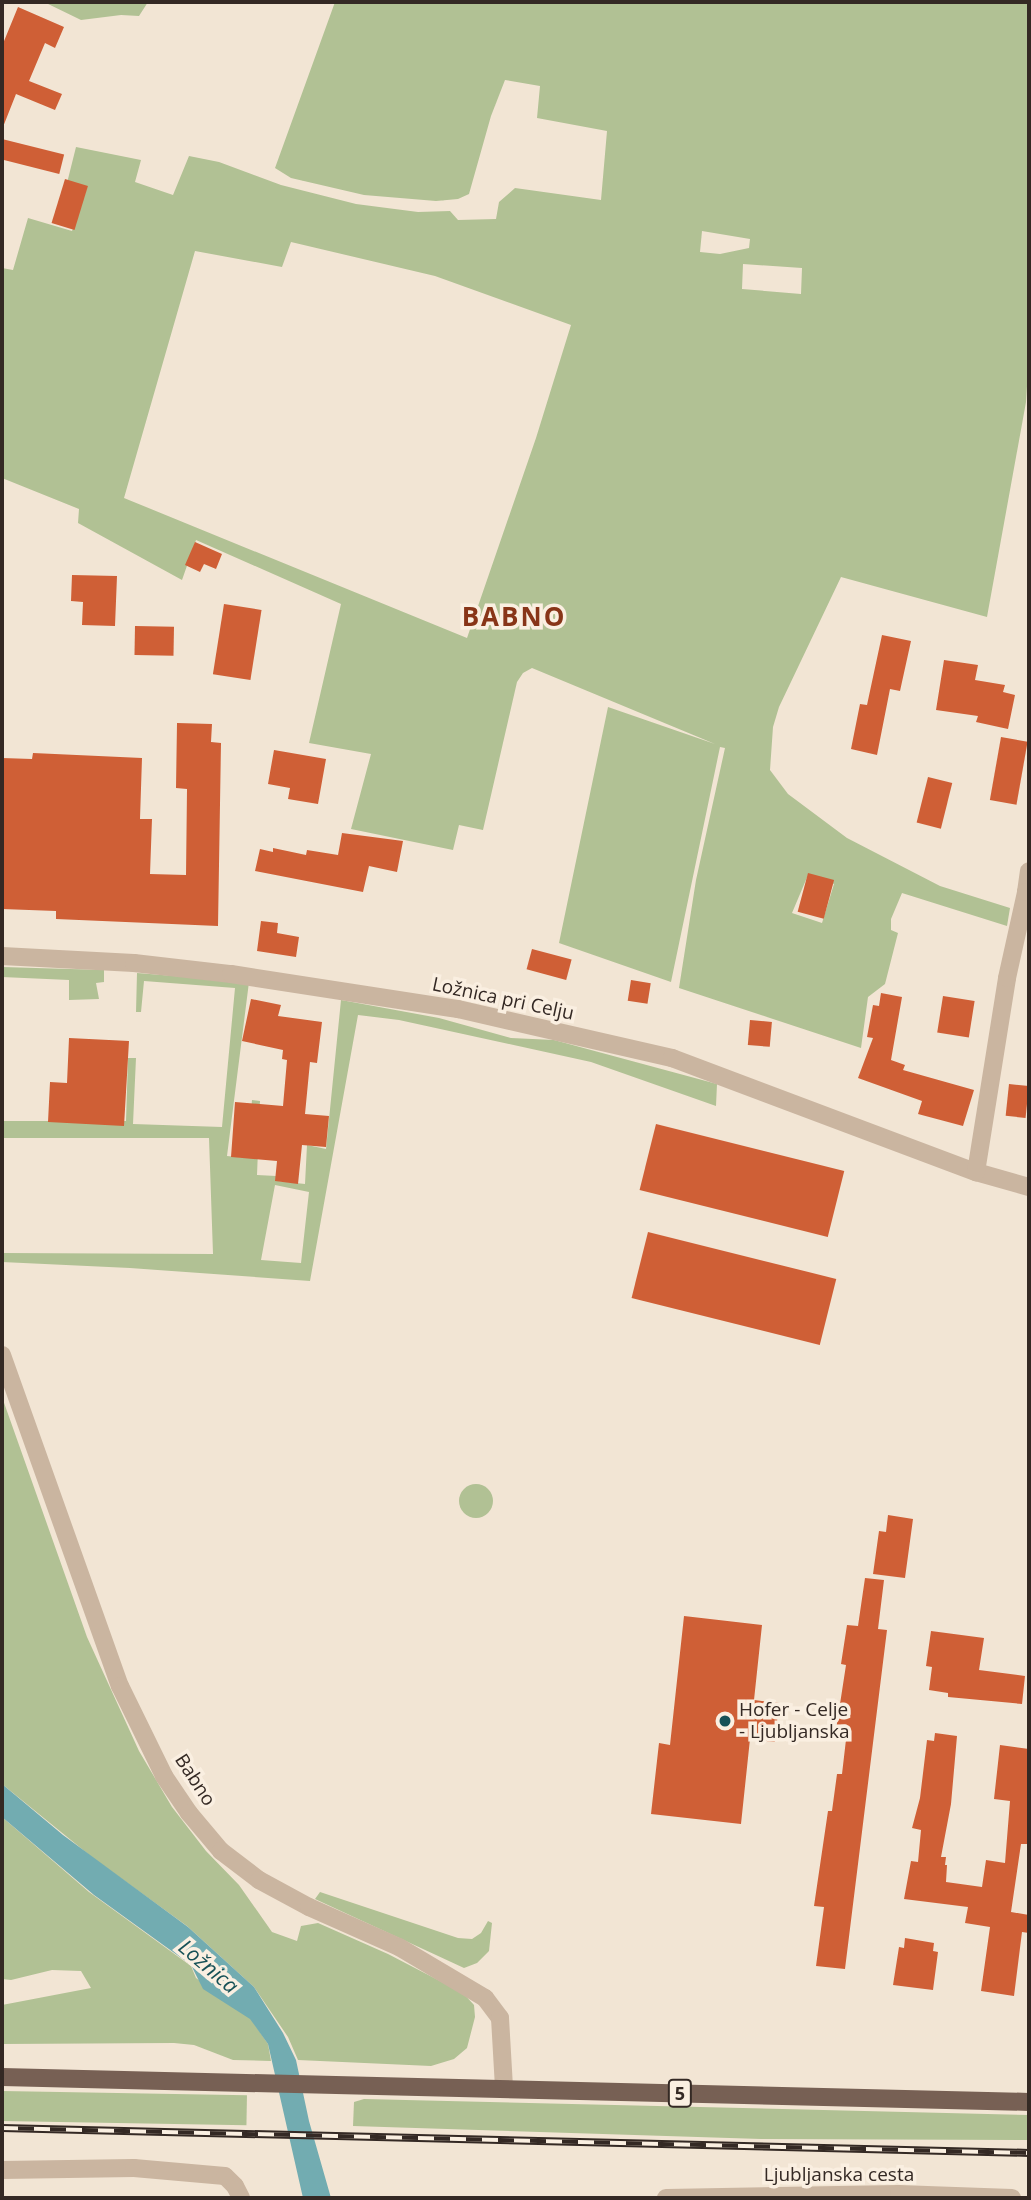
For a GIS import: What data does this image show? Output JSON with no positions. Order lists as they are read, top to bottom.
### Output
{
  "streets": {
    "main road": ["5"],
    "street": ["Ložnica pri Celju", "Babno", "Ljubljanska cesta"]
  },
  "crossings": [
    ["Babno", "5"]
  ],
  "districts": ["BABNO"],
  "water": ["Ložnica"],
  "places": ["Hofer - Celje - Ljubljanska"]
}
